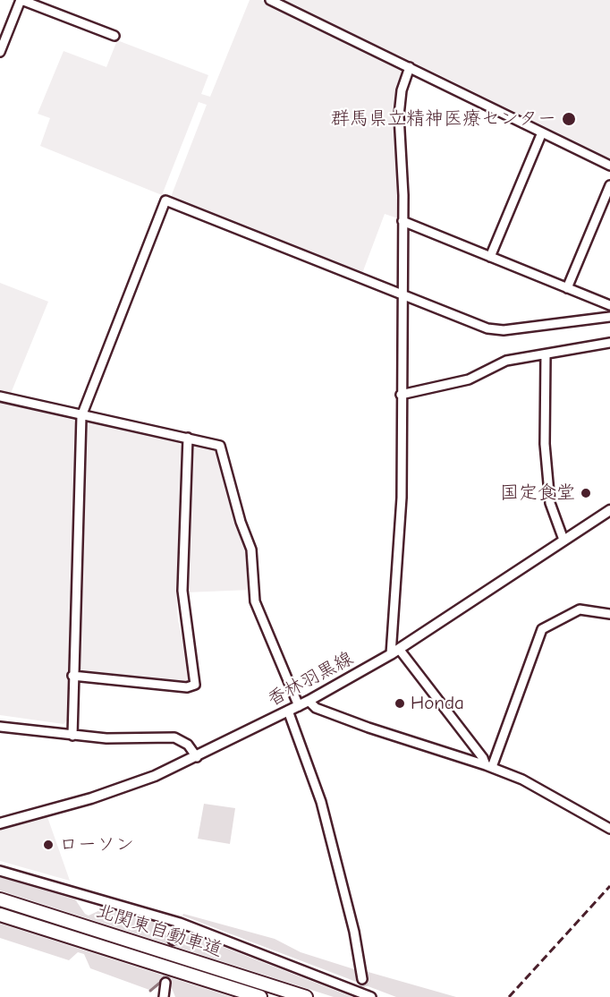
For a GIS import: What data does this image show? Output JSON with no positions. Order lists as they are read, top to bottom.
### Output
{
  "streets": {
    "highway": ["北関東自動車道"],
    "main road": ["香林羽黒線"]
  },
  "places": [
    "群馬県立精神医療センター",
    "国定食堂",
    "Honda",
    "ローソン"
  ]
}
